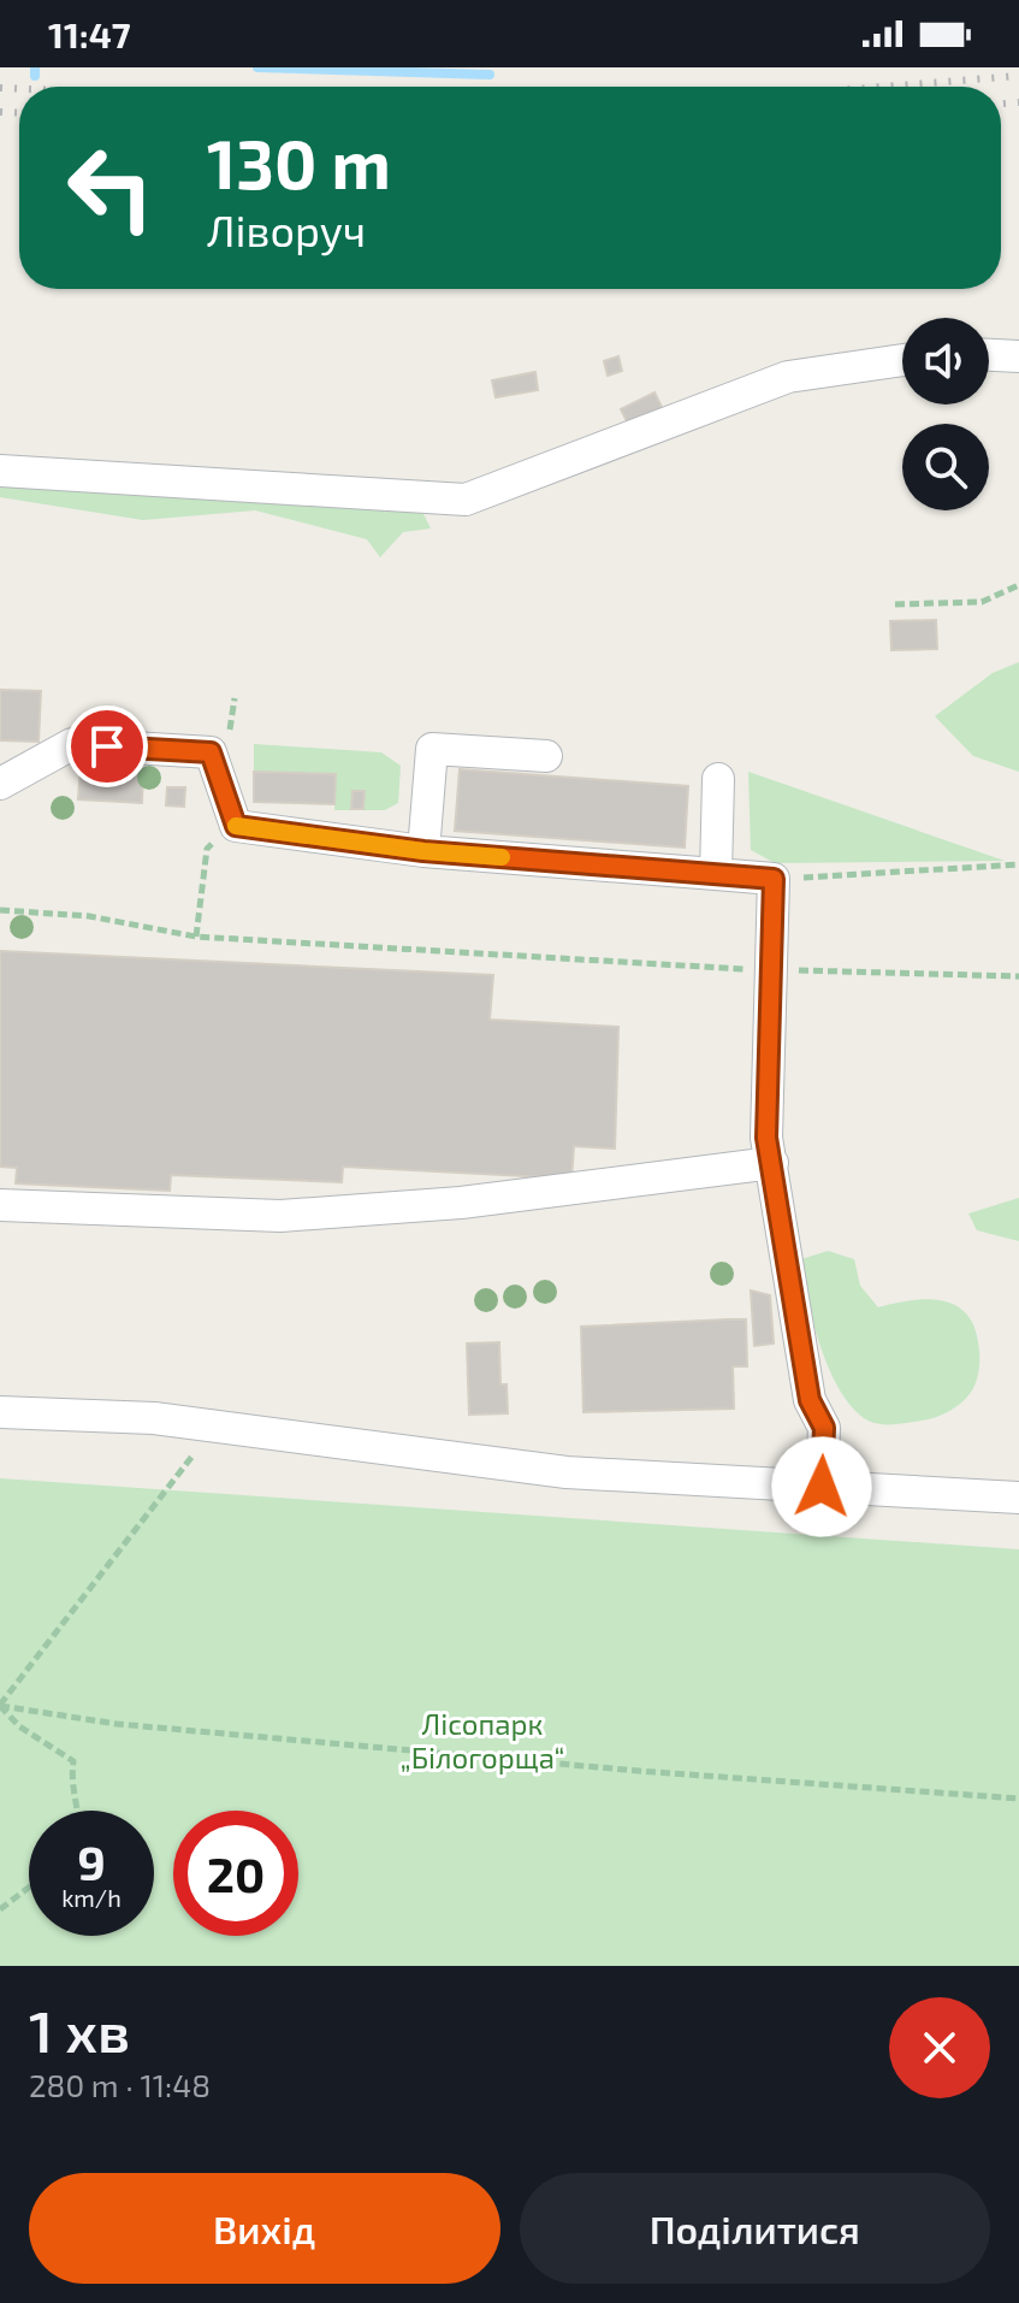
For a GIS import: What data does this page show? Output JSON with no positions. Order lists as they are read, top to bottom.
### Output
{
  "parks": ["Лісопарк „Білогорща“"],
  "page": {
    "status": "11:47",
    "turn": ["130 m", "Ліворуч"],
    "speed": "9 km/h",
    "limit": "20",
    "heading": ["1 хв", "280 m · 11:48"],
    "buttons": ["Вихід", "Поділитися"]
  }
}
